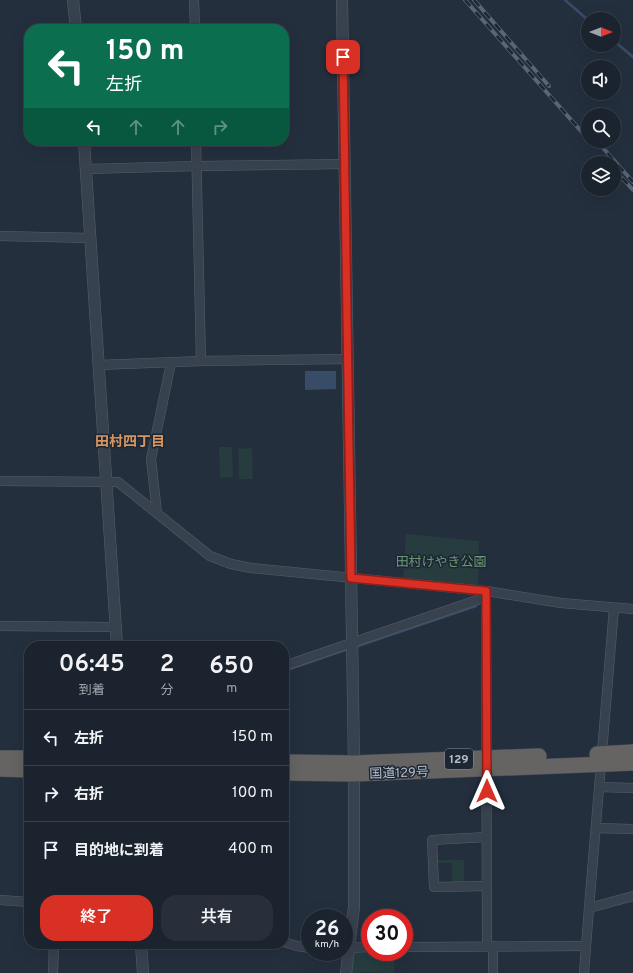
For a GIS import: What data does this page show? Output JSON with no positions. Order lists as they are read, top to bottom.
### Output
{
  "streets": {
    "highway": ["129", "国道129号"]
  },
  "districts": ["田村四丁目"],
  "parks": ["田村けやき公園"],
  "north": "right",
  "page": {
    "turn": ["150 m", "左折"],
    "eta": [
      "06:45",
      "到着",
      "2",
      "分",
      "650",
      "m"
    ],
    "list": [
      {
        "name": "左折",
        "value": "150 m"
      },
      {
        "name": "右折",
        "value": "100 m"
      },
      {
        "name": "目的地に到着",
        "value": "400 m"
      }
    ],
    "buttons": ["終了", "共有"],
    "speed": "26 km/h",
    "limit": "30"
  }
}
